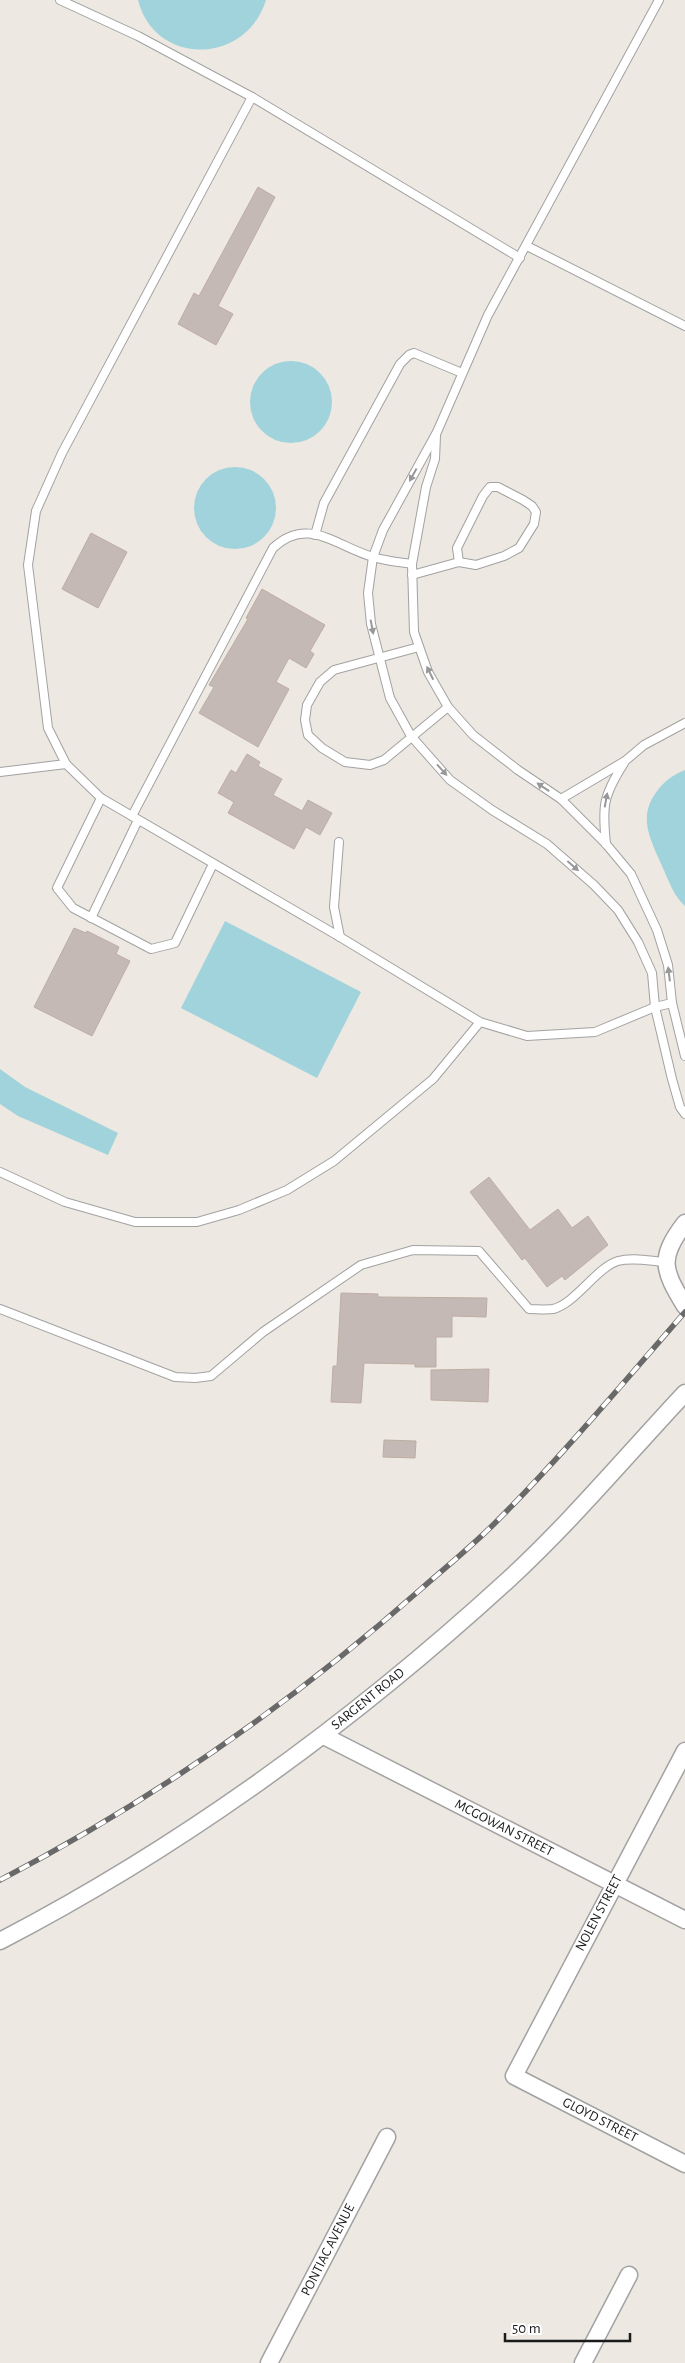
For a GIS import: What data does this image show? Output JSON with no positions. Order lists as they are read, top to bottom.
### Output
{
  "streets": {
    "street": [
      "SARGENT ROAD",
      "MCGOWAN STREET",
      "NOLEN STREET",
      "GLOYD STREET",
      "PONTIAC AVENUE"
    ]
  },
  "crossings": [
    ["SARGENT ROAD", "MCGOWAN STREET"],
    ["MCGOWAN STREET", "NOLEN STREET"],
    ["NOLEN STREET", "GLOYD STREET"]
  ],
  "scale_bar": "50 m"
}
